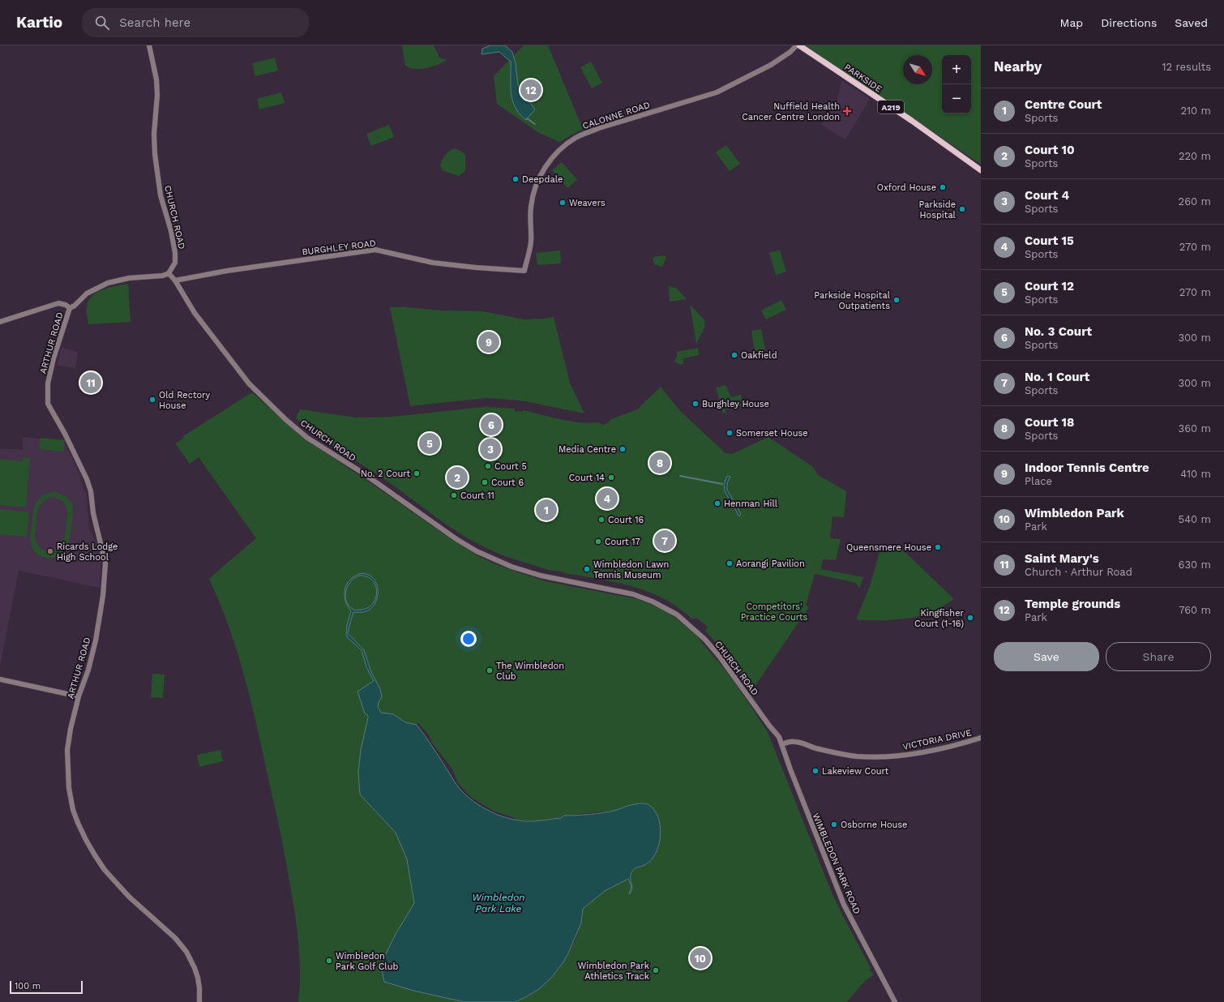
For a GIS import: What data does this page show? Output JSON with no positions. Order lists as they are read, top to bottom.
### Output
{
  "streets": {
    "main road": ["PARKSIDE", "A219"],
    "street": [
      "CALONNE ROAD",
      "CHURCH ROAD",
      "BURGHLEY ROAD",
      "ARTHUR ROAD",
      "VICTORIA DRIVE",
      "WIMBLEDON PARK ROAD"
    ]
  },
  "crossings": [
    ["PARKSIDE", "CALONNE ROAD"],
    ["CALONNE ROAD", "BURGHLEY ROAD"],
    ["CHURCH ROAD", "BURGHLEY ROAD"],
    ["CHURCH ROAD", "VICTORIA DRIVE"],
    ["CHURCH ROAD", "WIMBLEDON PARK ROAD"],
    ["VICTORIA DRIVE", "WIMBLEDON PARK ROAD"]
  ],
  "water": ["Wimbledon Park Lake"],
  "parks": ["Competitors' Practice Courts"],
  "places": {
    "health": ["Nuffield Health Cancer Centre London"],
    "other": [
      "Deepdale",
      "Oxford House",
      "Weavers",
      "Parkside Hospital",
      "Parkside Hospital Outpatients",
      "Oakfield",
      "Old Rectory House",
      "Burghley House",
      "Somerset House",
      "Media Centre",
      "Court 5",
      "No. 2 Court",
      "Court 14",
      "Court 6",
      "Court 11",
      "Henman Hill",
      "Court 16",
      "Court 17",
      "Queensmere House",
      "Ricards Lodge High School",
      "Aorangi Pavilion",
      "Wimbledon Lawn Tennis Museum",
      "Kingfisher Court (1-16)",
      "The Wimbledon Club",
      "Lakeview Court",
      "Osborne House",
      "Wimbledon Park Golf Club",
      "Wimbledon Park Athletics Track"
    ]
  },
  "scale_bar": "100 m",
  "north": "bottom right",
  "page": {
    "header": "Kartio",
    "search": "Search here",
    "nav": ["Map", "Directions", "Saved"],
    "heading": ["Nearby", "12 results"],
    "map_buttons": ["+", "−"],
    "pins": [
      "12",
      "9",
      "11",
      "6",
      "5",
      "3",
      "8",
      "2",
      "4",
      "1",
      "7",
      "10"
    ],
    "list": [
      {
        "mark": "1",
        "name": "Centre Court",
        "note": "Sports",
        "value": "210 m"
      },
      {
        "mark": "2",
        "name": "Court 10",
        "note": "Sports",
        "value": "220 m"
      },
      {
        "mark": "3",
        "name": "Court 4",
        "note": "Sports",
        "value": "260 m"
      },
      {
        "mark": "4",
        "name": "Court 15",
        "note": "Sports",
        "value": "270 m"
      },
      {
        "mark": "5",
        "name": "Court 12",
        "note": "Sports",
        "value": "270 m"
      },
      {
        "mark": "6",
        "name": "No. 3 Court",
        "note": "Sports",
        "value": "300 m"
      },
      {
        "mark": "7",
        "name": "No. 1 Court",
        "note": "Sports",
        "value": "300 m"
      },
      {
        "mark": "8",
        "name": "Court 18",
        "note": "Sports",
        "value": "360 m"
      },
      {
        "mark": "9",
        "name": "Indoor Tennis Centre",
        "note": "Place",
        "value": "410 m"
      },
      {
        "mark": "10",
        "name": "Wimbledon Park",
        "note": "Park",
        "value": "540 m"
      },
      {
        "mark": "11",
        "name": "Saint Mary's",
        "note": "Church · Arthur Road",
        "value": "630 m"
      },
      {
        "mark": "12",
        "name": "Temple grounds",
        "note": "Park",
        "value": "760 m"
      }
    ],
    "buttons": ["Save", "Share"],
    "scale": "100 m"
  }
}
